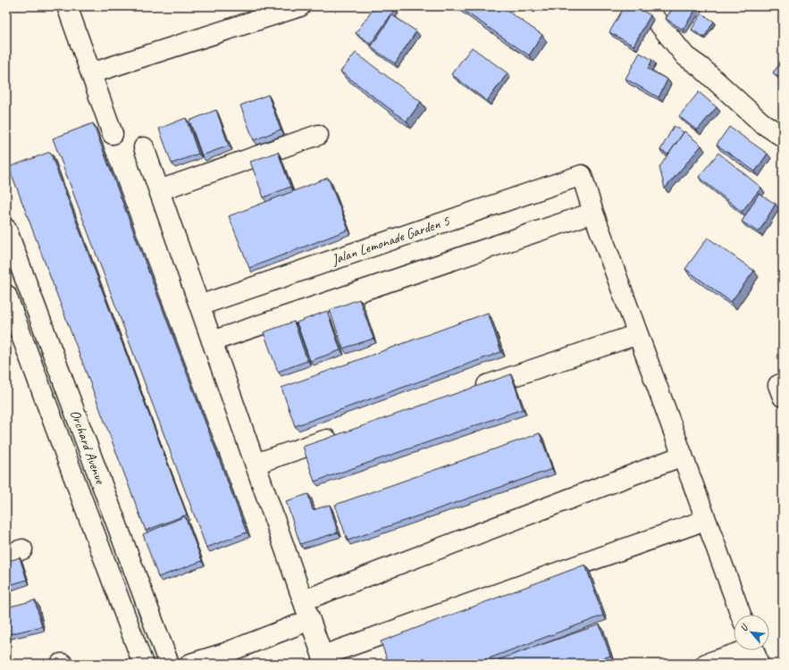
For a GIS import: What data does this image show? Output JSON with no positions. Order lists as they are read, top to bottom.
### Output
{
  "streets": {
    "street": ["Jalan Lemonade Garden 5", "Orchard Avenue"]
  },
  "north": "top left"
}
